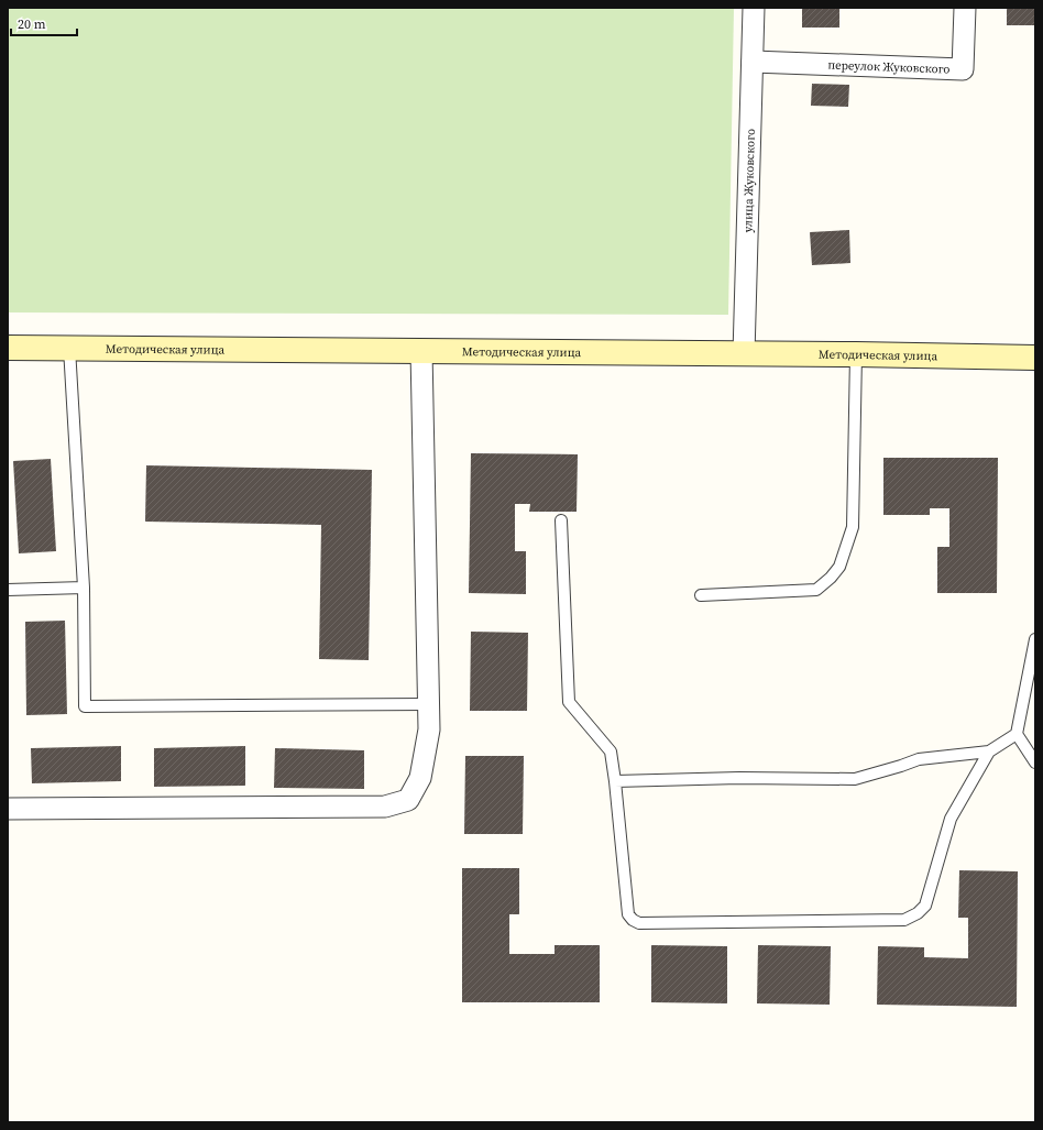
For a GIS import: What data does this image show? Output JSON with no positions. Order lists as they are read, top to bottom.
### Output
{
  "streets": {
    "main road": ["Методическая улица"],
    "street": ["переулок Жуковского", "улица Жуковского"]
  },
  "crossings": [
    ["переулок Жуковского", "улица Жуковского"],
    ["улица Жуковского", "Методическая улица"]
  ],
  "scale_bar": "20 m"
}
